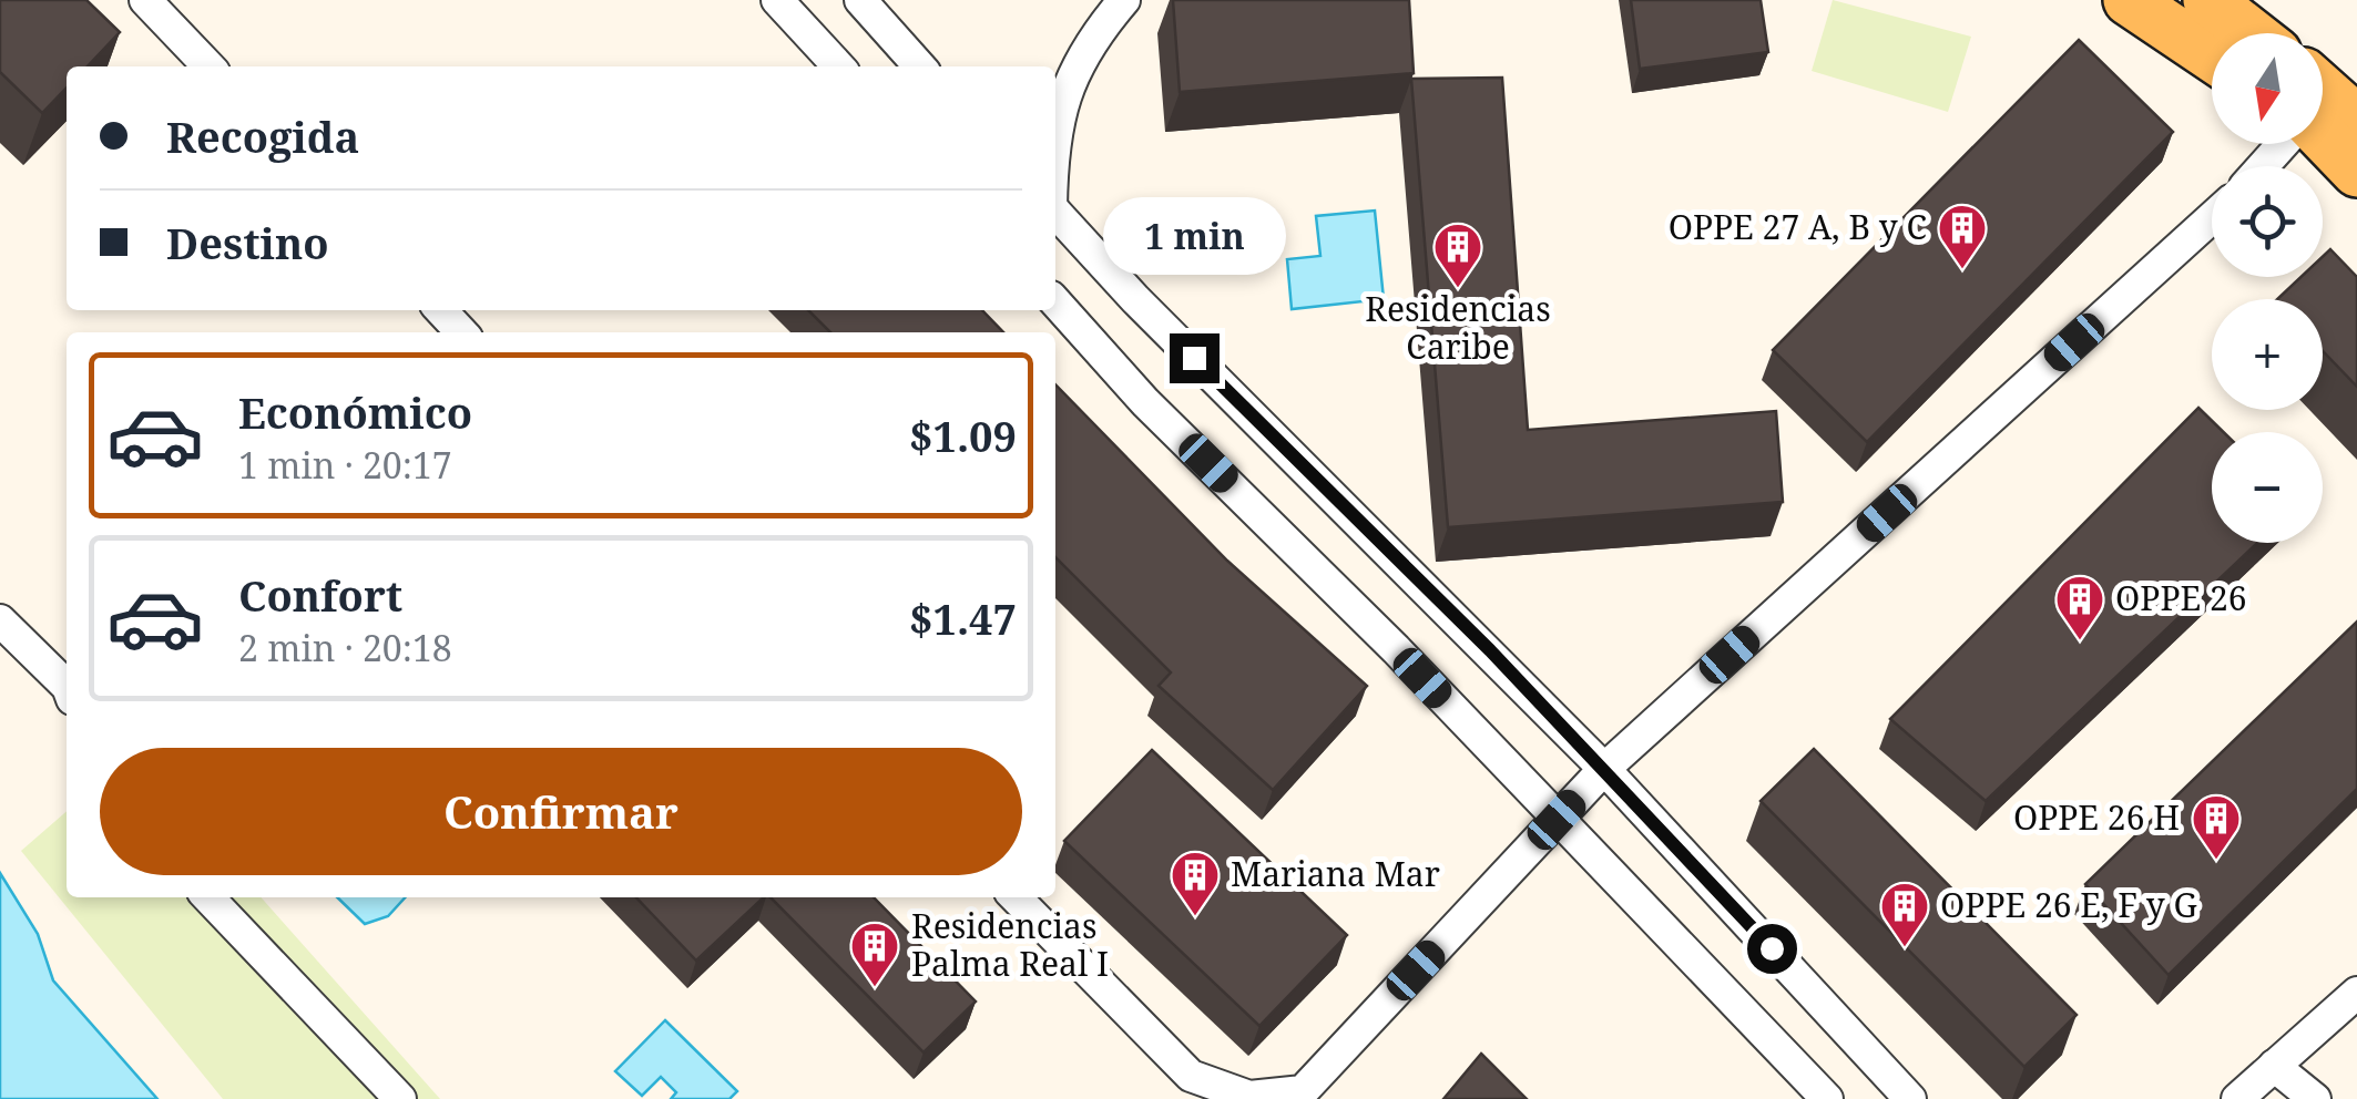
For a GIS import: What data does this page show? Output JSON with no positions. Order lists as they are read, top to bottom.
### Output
{
  "places": {
    "building": [
      "OPPE 27 A, B y C",
      "Residencias Caribe",
      "OPPE 26",
      "OPPE 26 H",
      "Mariana Mar",
      "OPPE 26 E, F y G",
      "Residencias Palma Real I"
    ]
  },
  "north": "bottom",
  "page": {
    "map_buttons": ["+", "−"],
    "banner": ["Recogida", "Destino"],
    "bubble": "1 min",
    "list": [
      {
        "name": "Económico",
        "note": "1 min · 20:17",
        "value": "$1.09"
      },
      {
        "name": "Confort",
        "note": "2 min · 20:18",
        "value": "$1.47"
      }
    ],
    "buttons": "Confirmar"
  }
}
